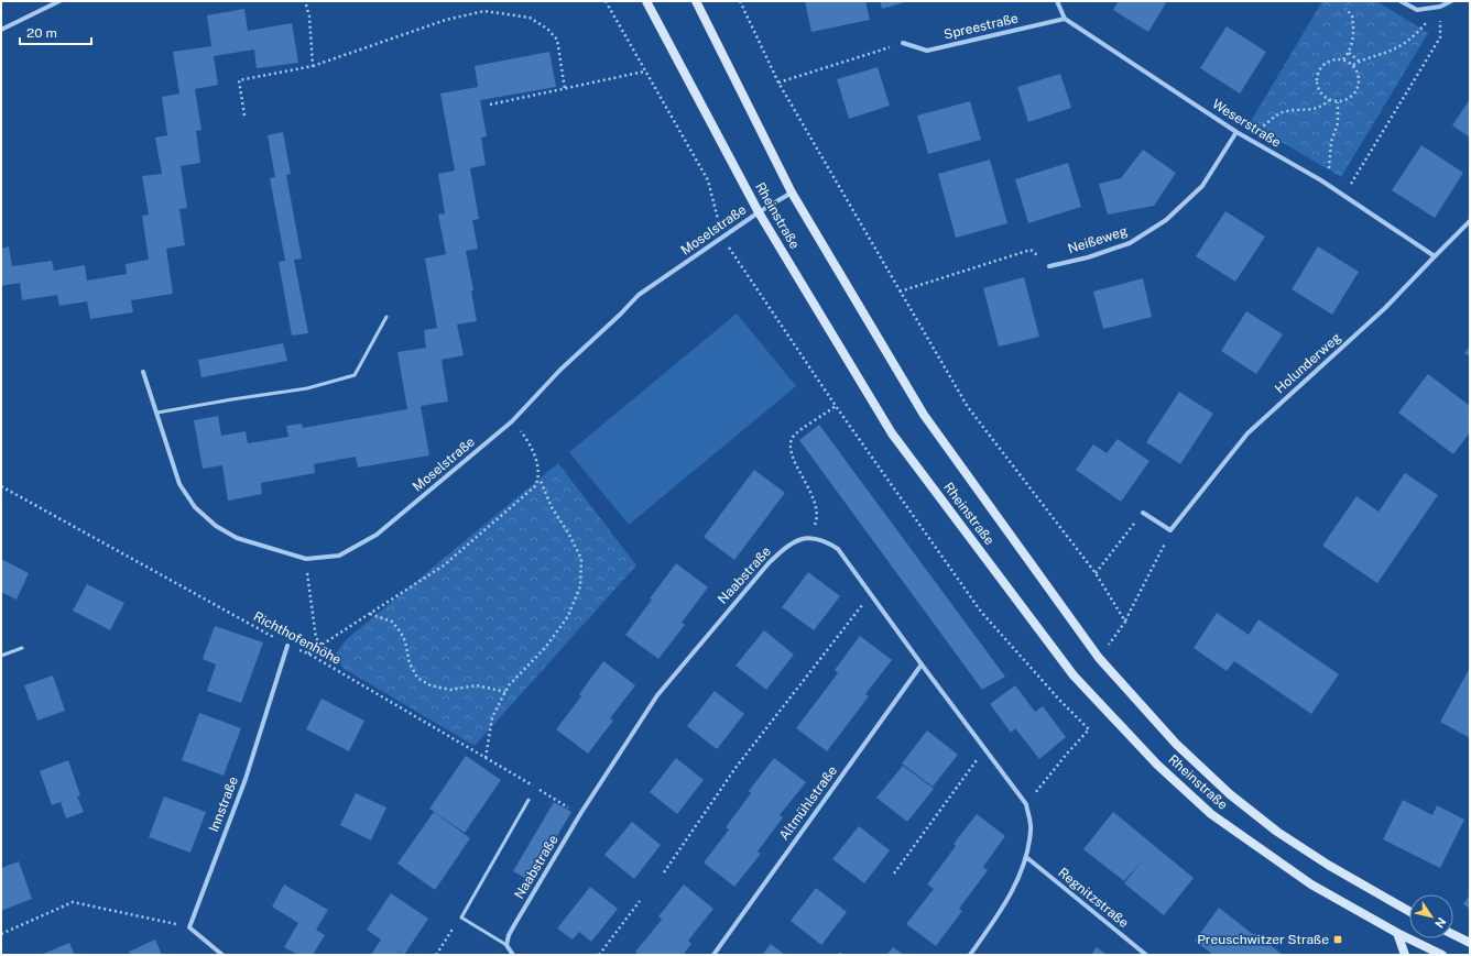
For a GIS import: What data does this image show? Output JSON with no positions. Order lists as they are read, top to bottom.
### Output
{
  "streets": {
    "street": [
      "Spreestraße",
      "Weserstraße",
      "Rheinstraße",
      "Moselstraße",
      "Neißeweg",
      "Holunderweg",
      "Naabstraße",
      "Altmühlstraße",
      "Innstraße",
      "Regnitzstraße"
    ],
    "path": ["Richthofenhöhe"]
  },
  "crossings": [
    ["Spreestraße", "Weserstraße"],
    ["Weserstraße", "Neißeweg"],
    ["Weserstraße", "Holunderweg"],
    ["Rheinstraße", "Moselstraße"],
    ["Naabstraße", "Richthofenhöhe"],
    ["Richthofenhöhe", "Innstraße"]
  ],
  "places": {
    "transit": ["Preuschwitzer Straße"]
  },
  "scale_bar": "20 m",
  "north": "bottom right"
}
